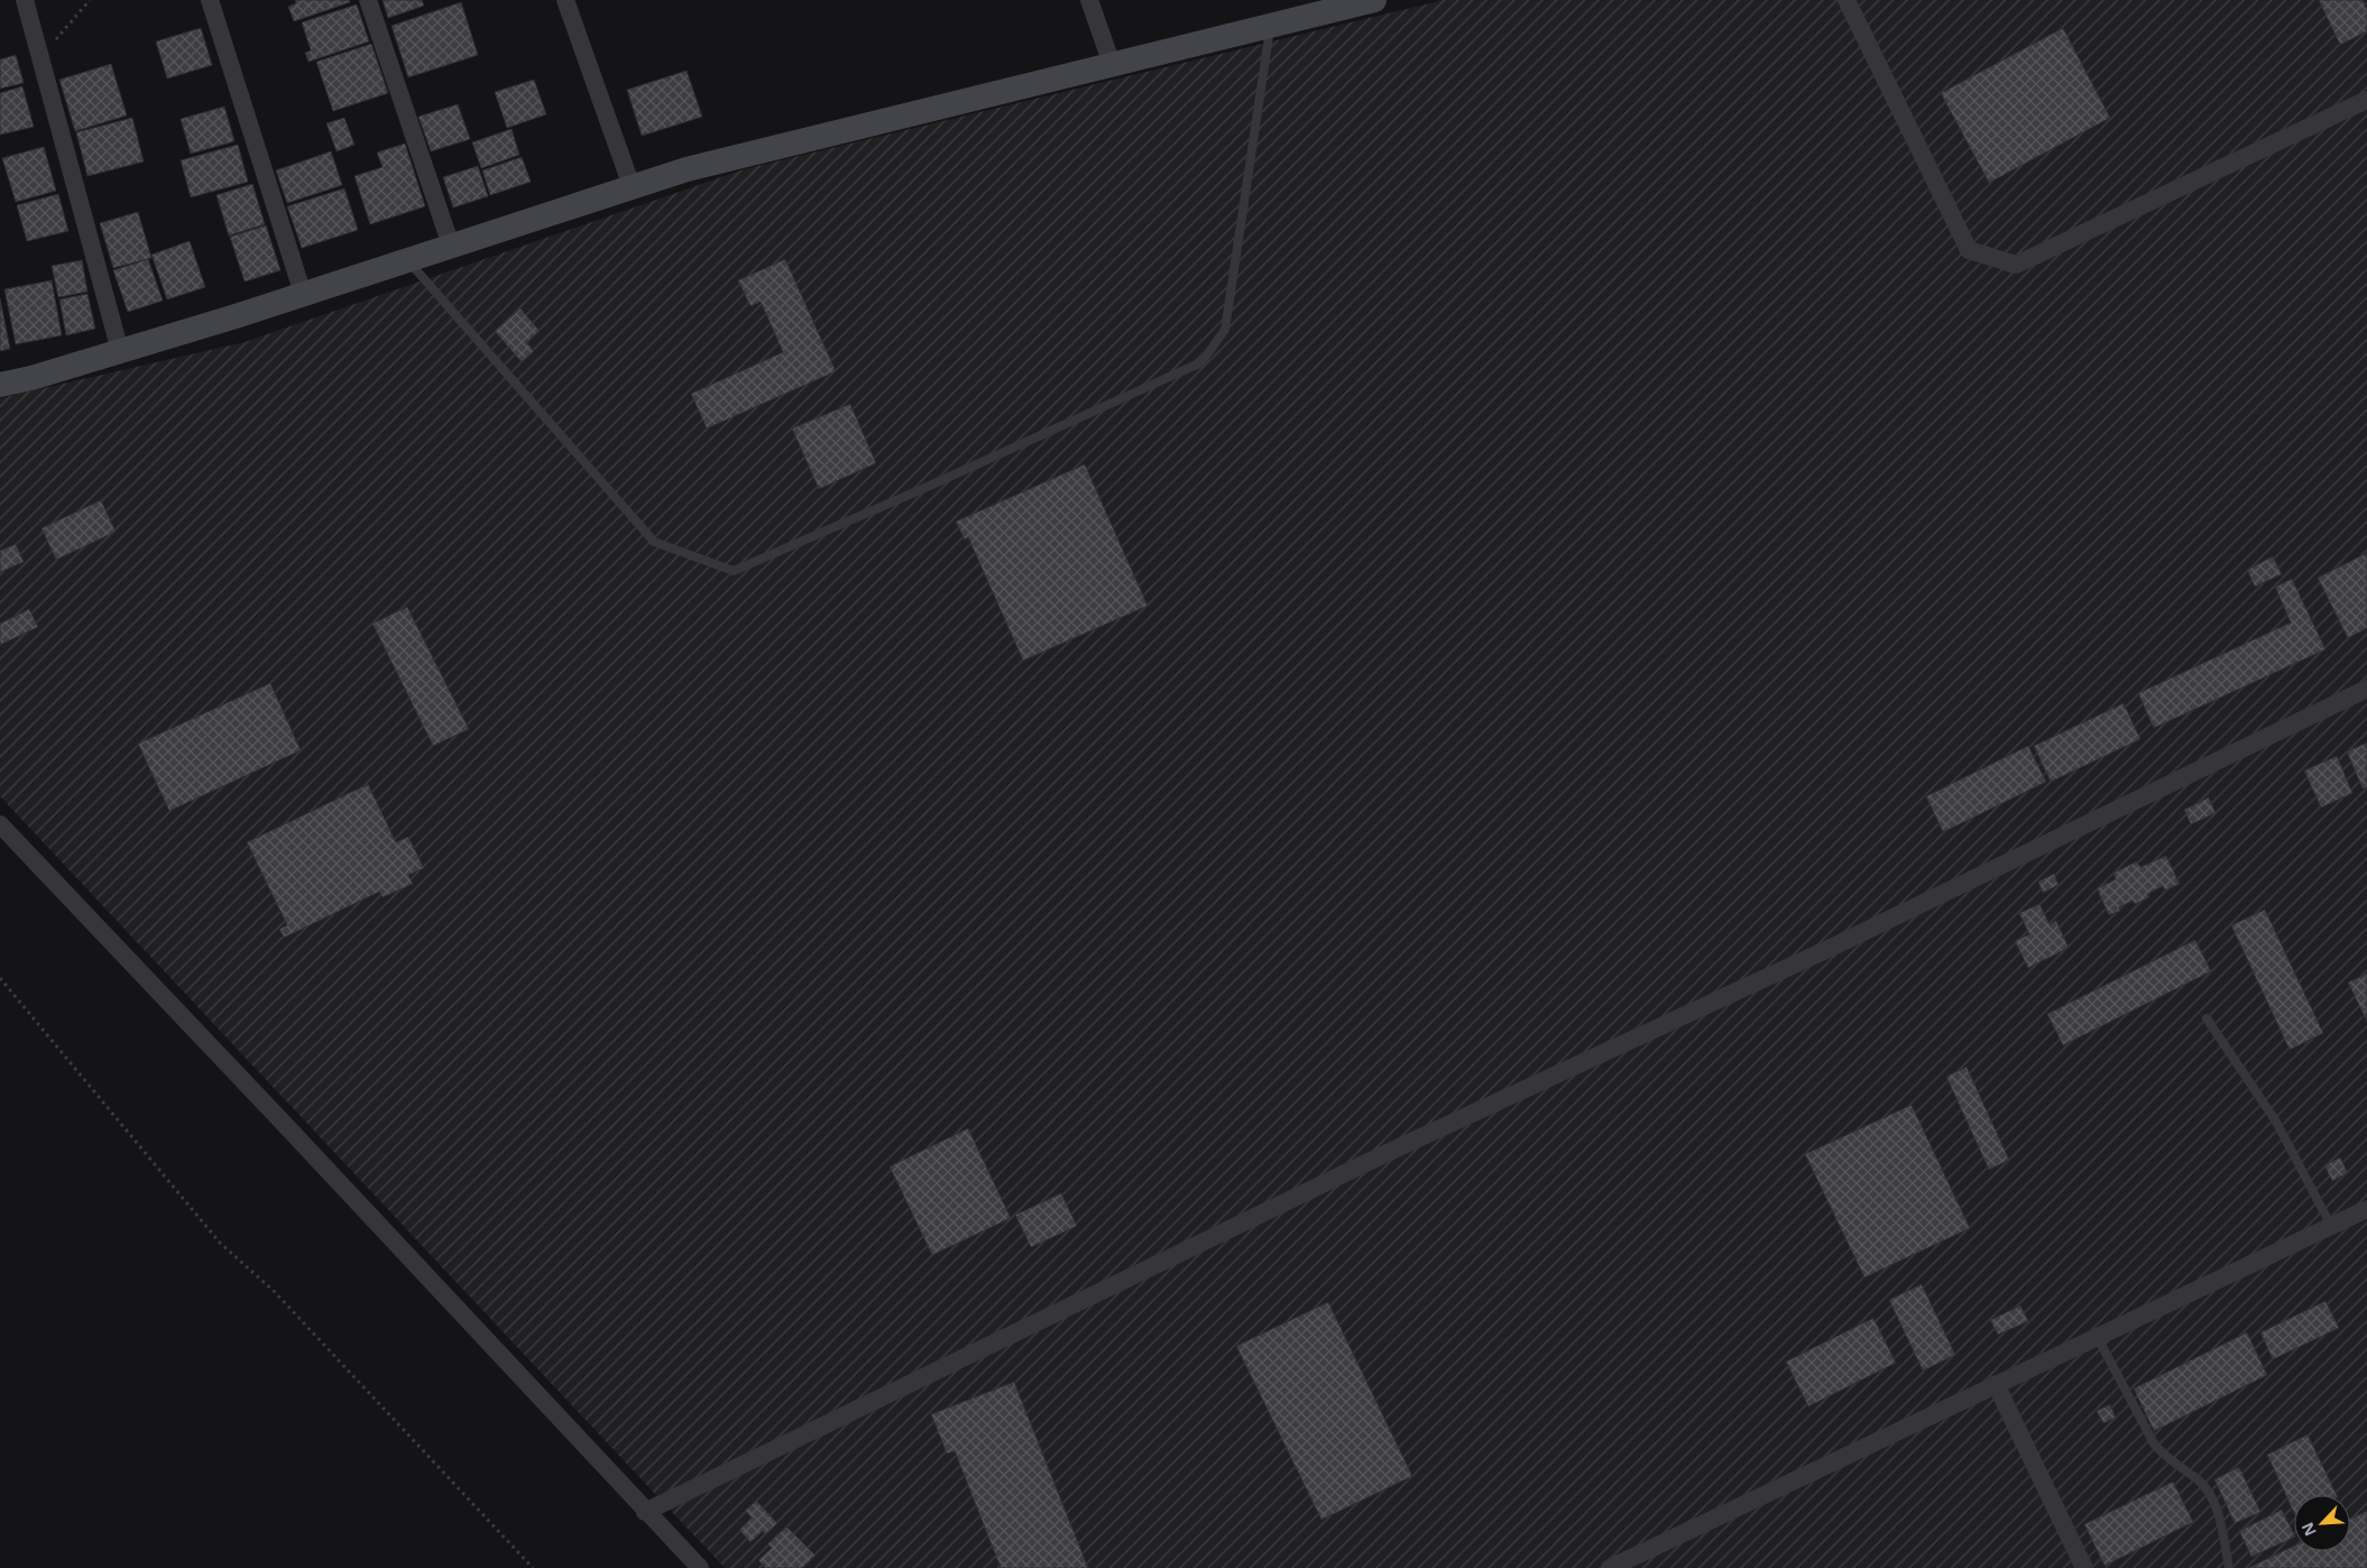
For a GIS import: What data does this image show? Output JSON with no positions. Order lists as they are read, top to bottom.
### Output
{
  "north": "bottom left"
}
